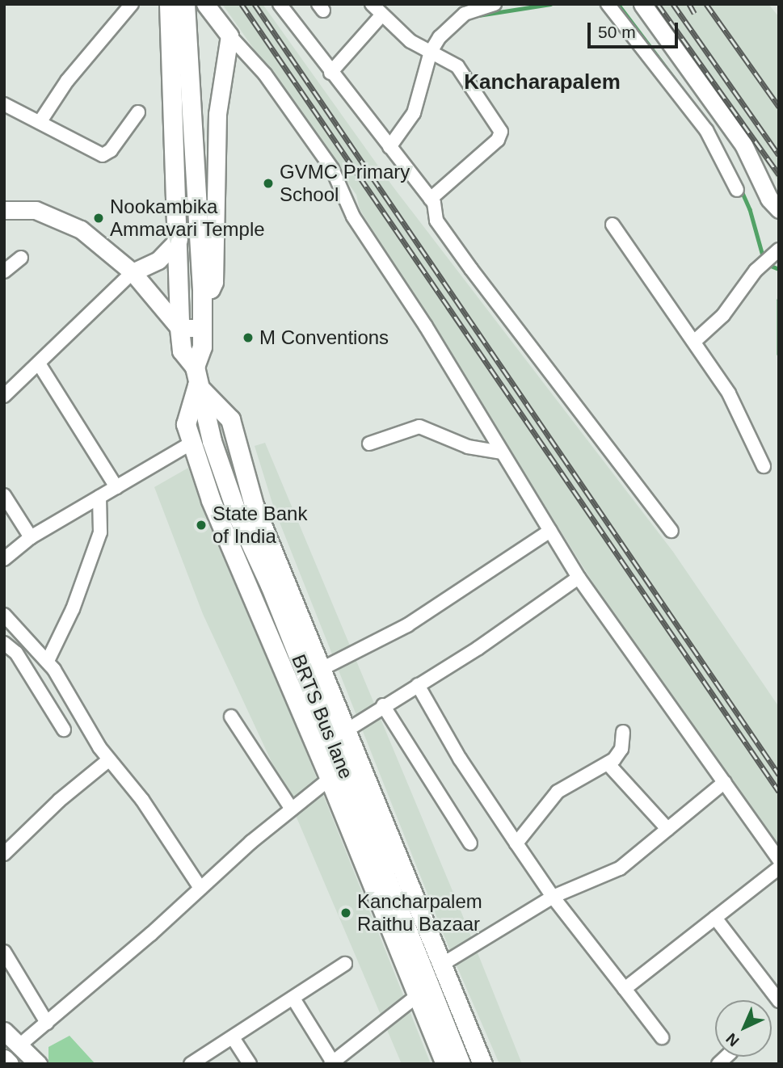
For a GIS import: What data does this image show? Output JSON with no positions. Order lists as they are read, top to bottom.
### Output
{
  "streets": {
    "main road": ["BRTS Bus lane"]
  },
  "districts": ["Kancharapalem"],
  "places": [
    "GVMC Primary School",
    "Nookambika Ammavari Temple",
    "M Conventions",
    "State Bank of India",
    "Kancharpalem Raithu Bazaar"
  ],
  "scale_bar": "50 m",
  "north": "bottom left"
}
